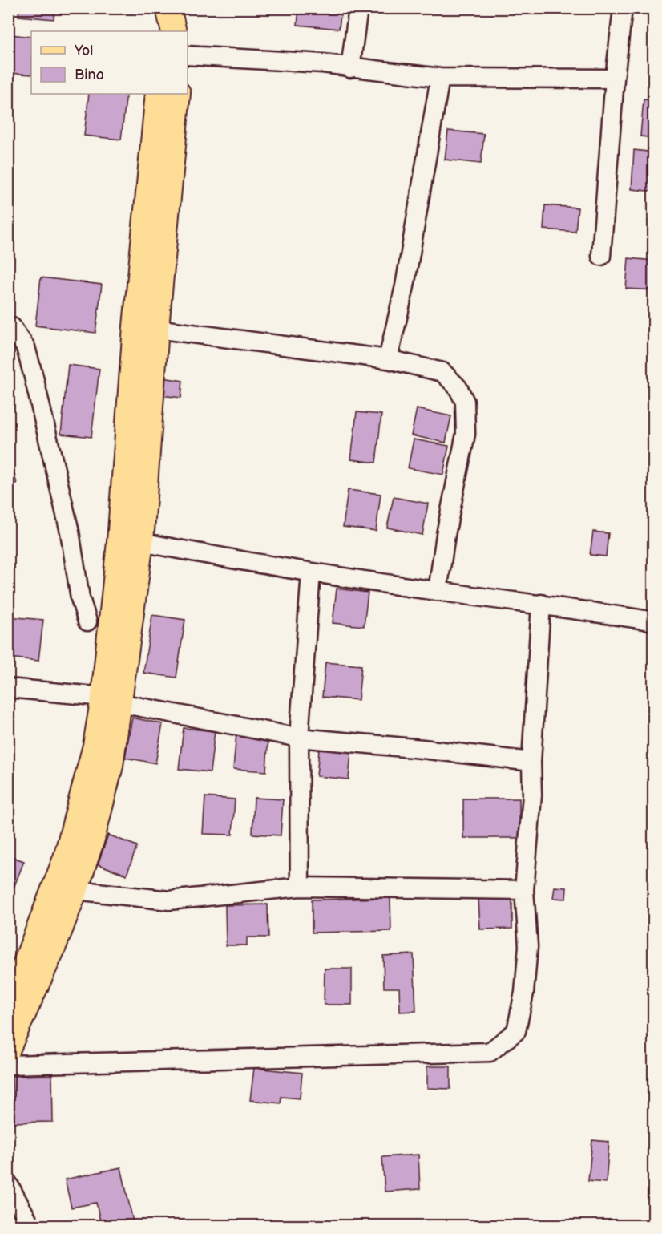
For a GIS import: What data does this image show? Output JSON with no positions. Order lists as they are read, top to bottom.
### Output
{
  "legend": ["Yol", "Bina"]
}
